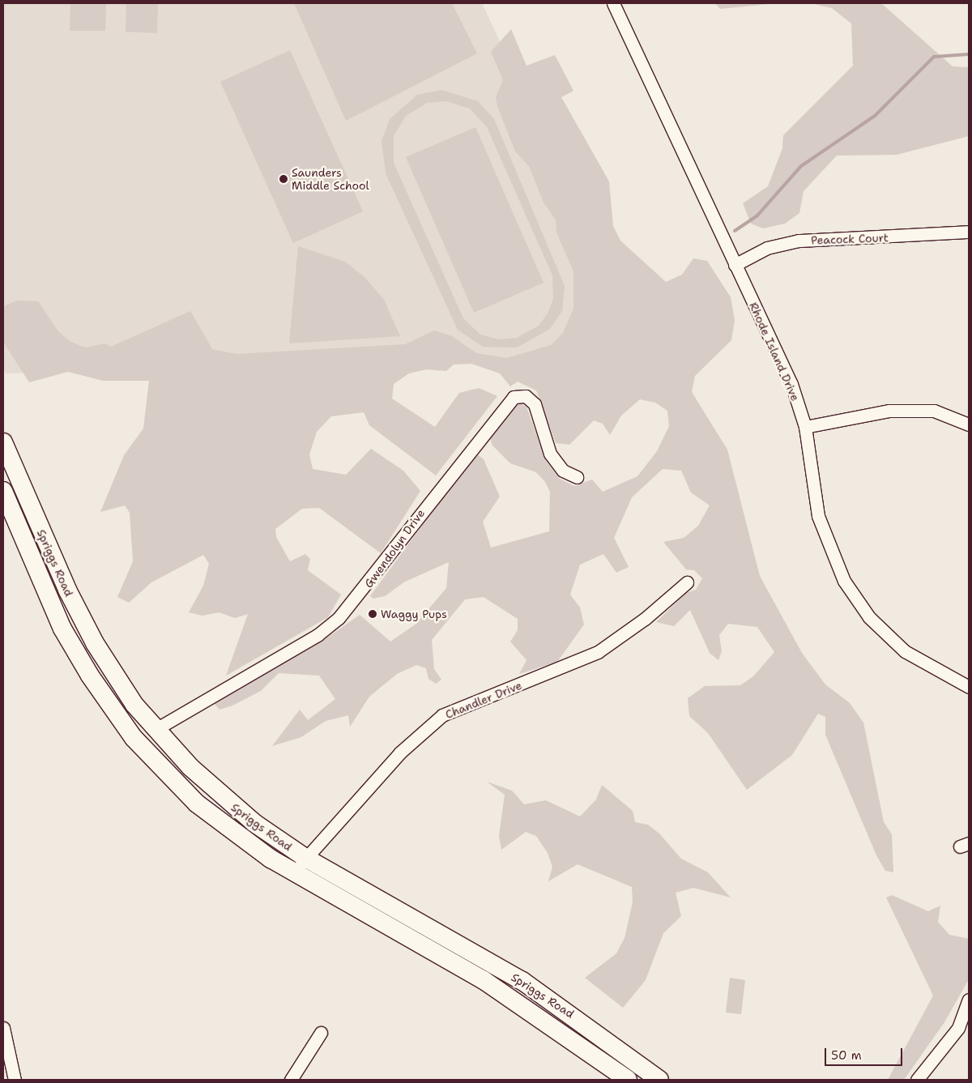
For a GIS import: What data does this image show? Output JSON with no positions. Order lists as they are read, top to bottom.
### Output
{
  "streets": {
    "main road": ["Spriggs Road"],
    "street": [
      "Peacock Court",
      "Rhode Island Drive",
      "Gwendolyn Drive",
      "Chandler Drive"
    ]
  },
  "crossings": [
    ["Peacock Court", "Rhode Island Drive"],
    ["Gwendolyn Drive", "Spriggs Road"],
    ["Spriggs Road", "Chandler Drive"]
  ],
  "places": ["Saunders Middle School", "Waggy Pups"],
  "scale_bar": "50 m"
}
